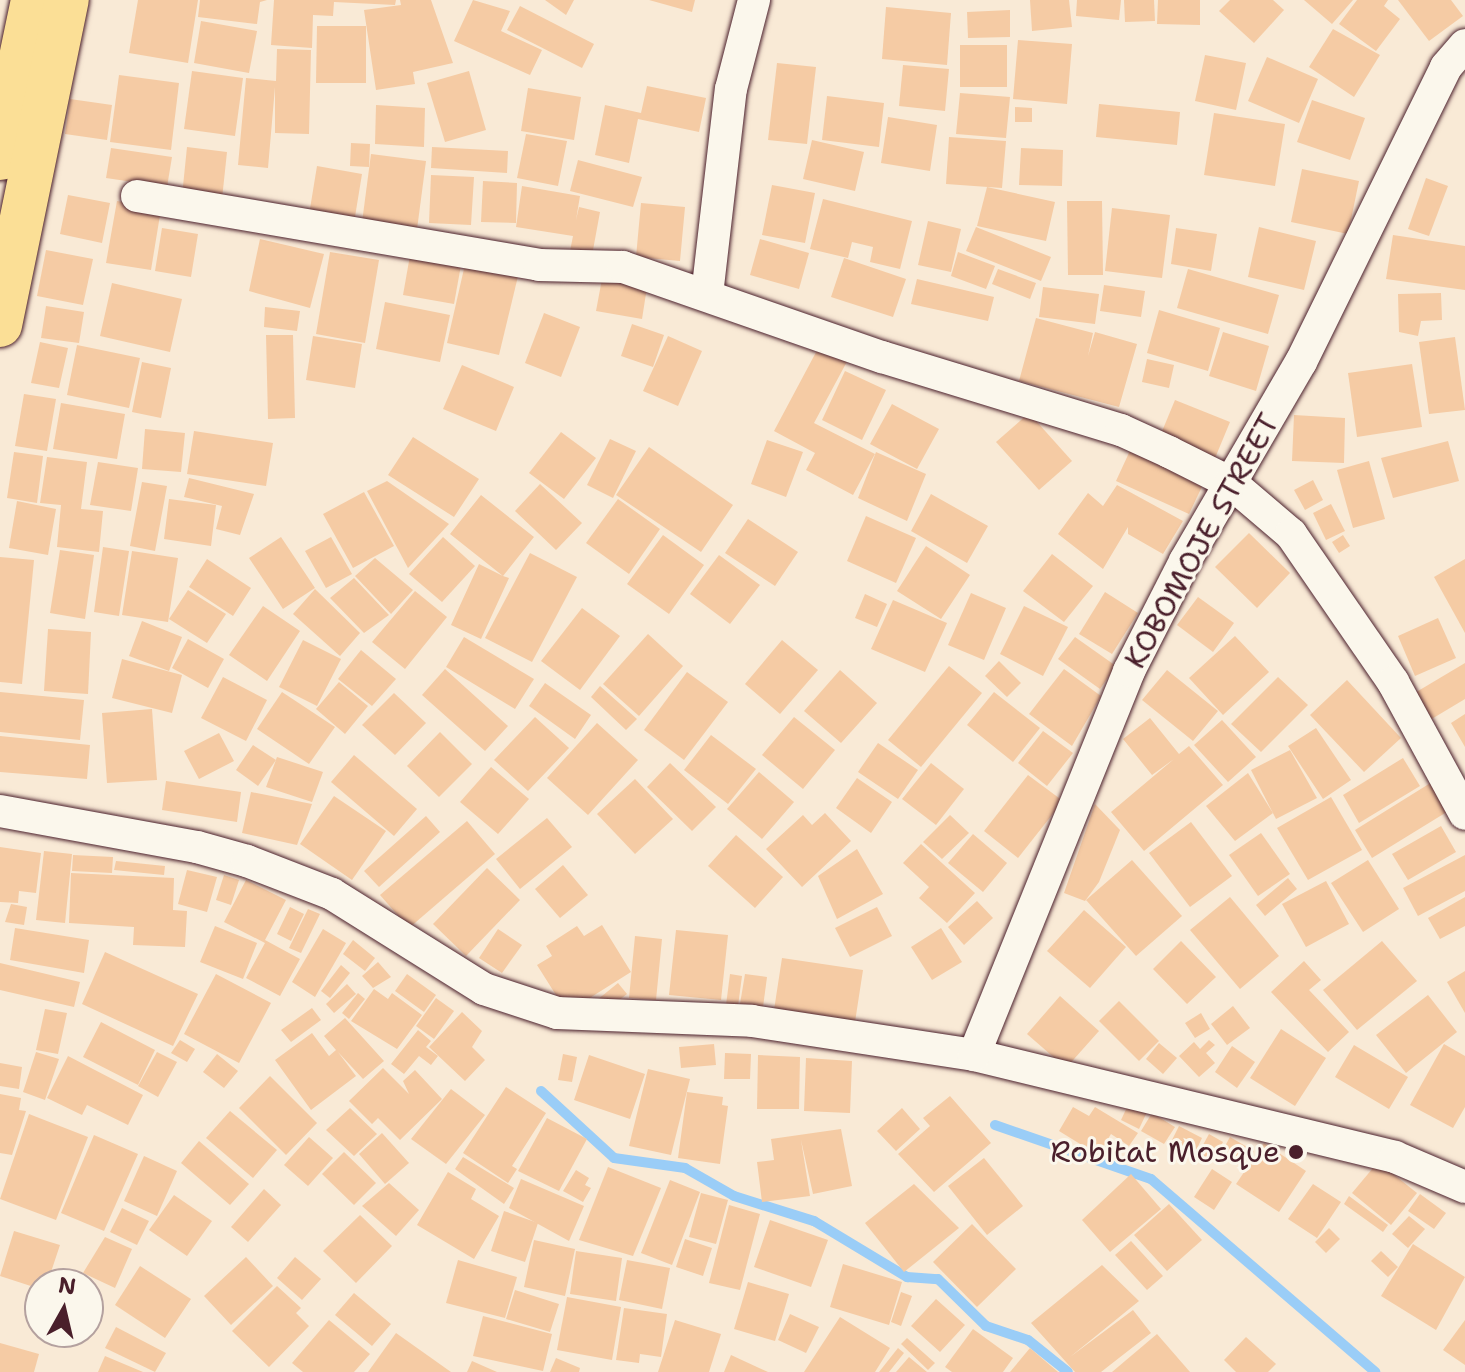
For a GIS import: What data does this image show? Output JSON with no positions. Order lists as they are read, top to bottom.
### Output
{
  "streets": {
    "street": ["KOBOMOJE STREET"]
  },
  "places": ["Robitat Mosque"],
  "north": "top"
}
